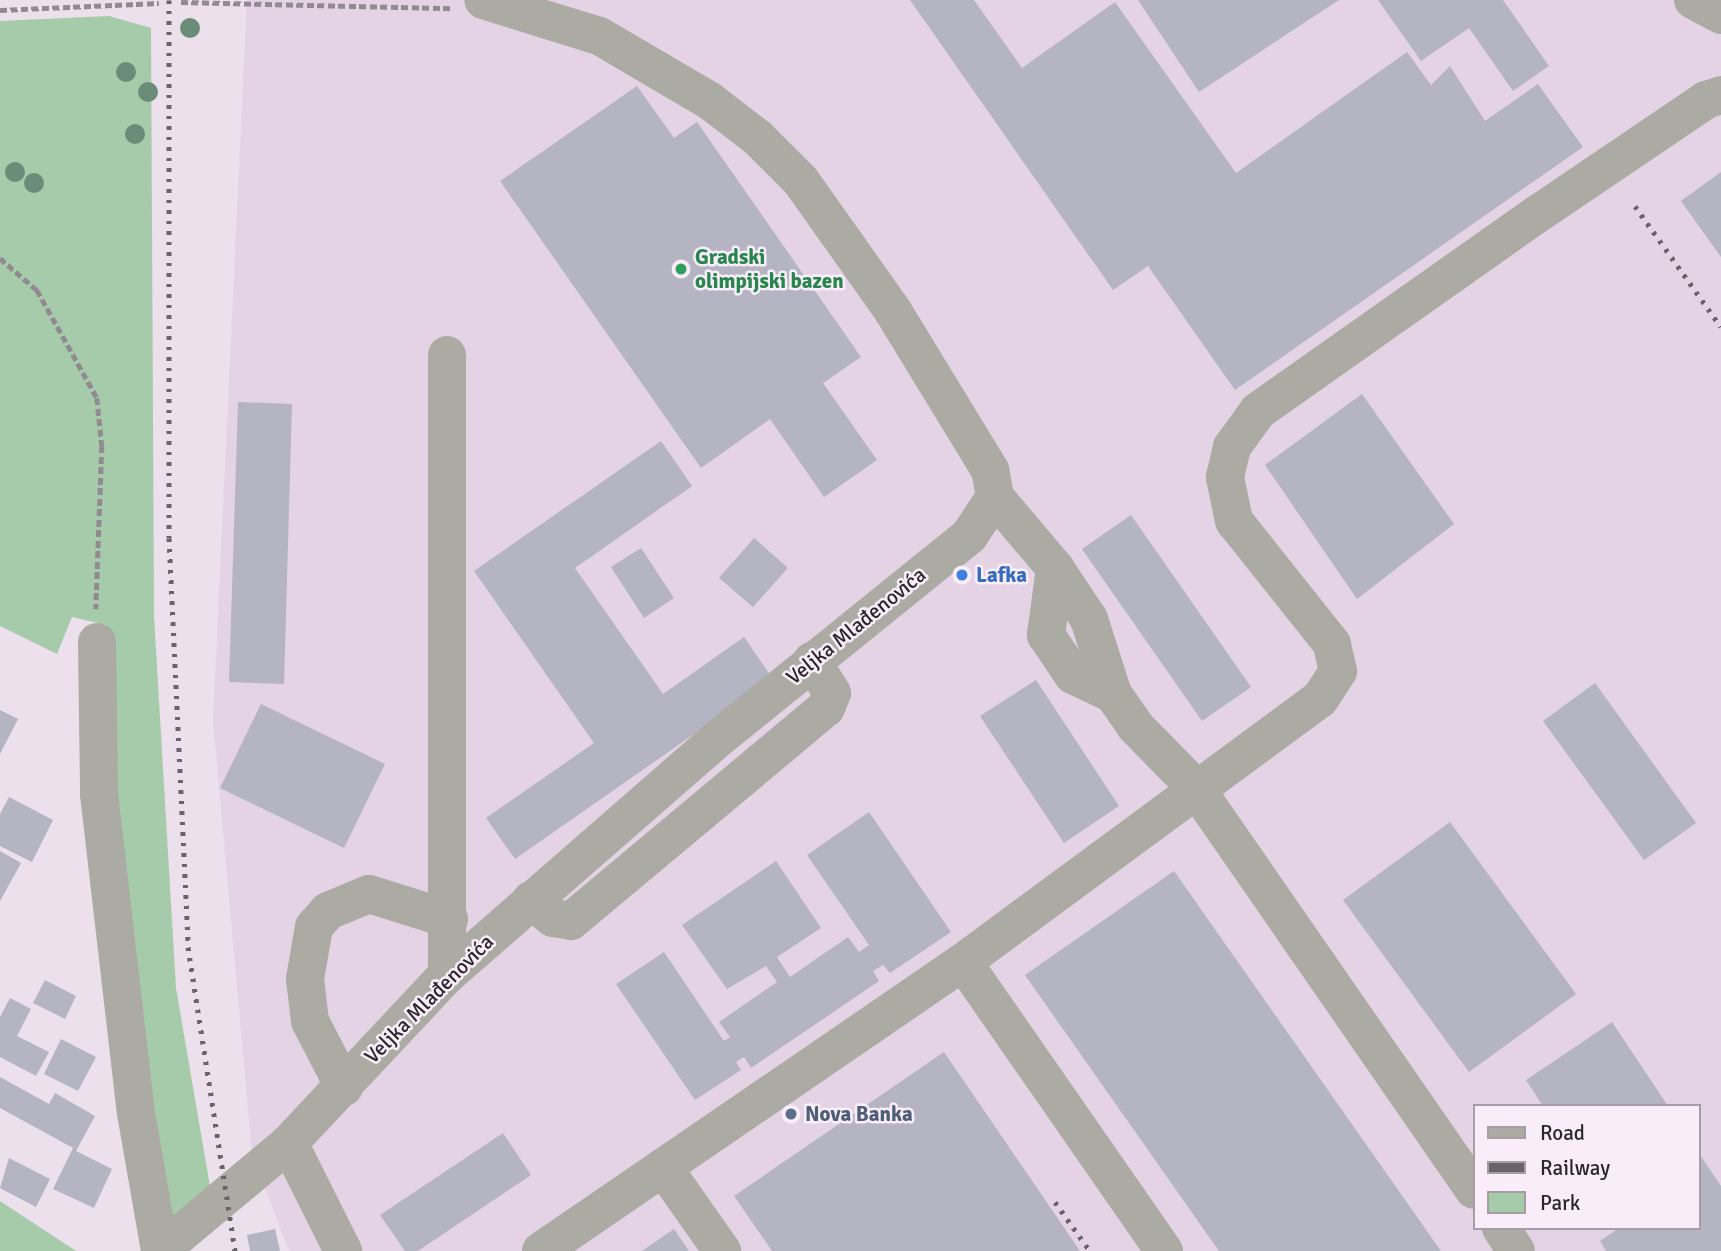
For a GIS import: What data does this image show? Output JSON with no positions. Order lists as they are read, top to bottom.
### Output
{
  "streets": {
    "street": ["Veljka Mlađenovića"]
  },
  "places": ["Gradski olimpijski bazen", "Lafka", "Nova Banka"],
  "legend": ["Road", "Railway", "Park"]
}
